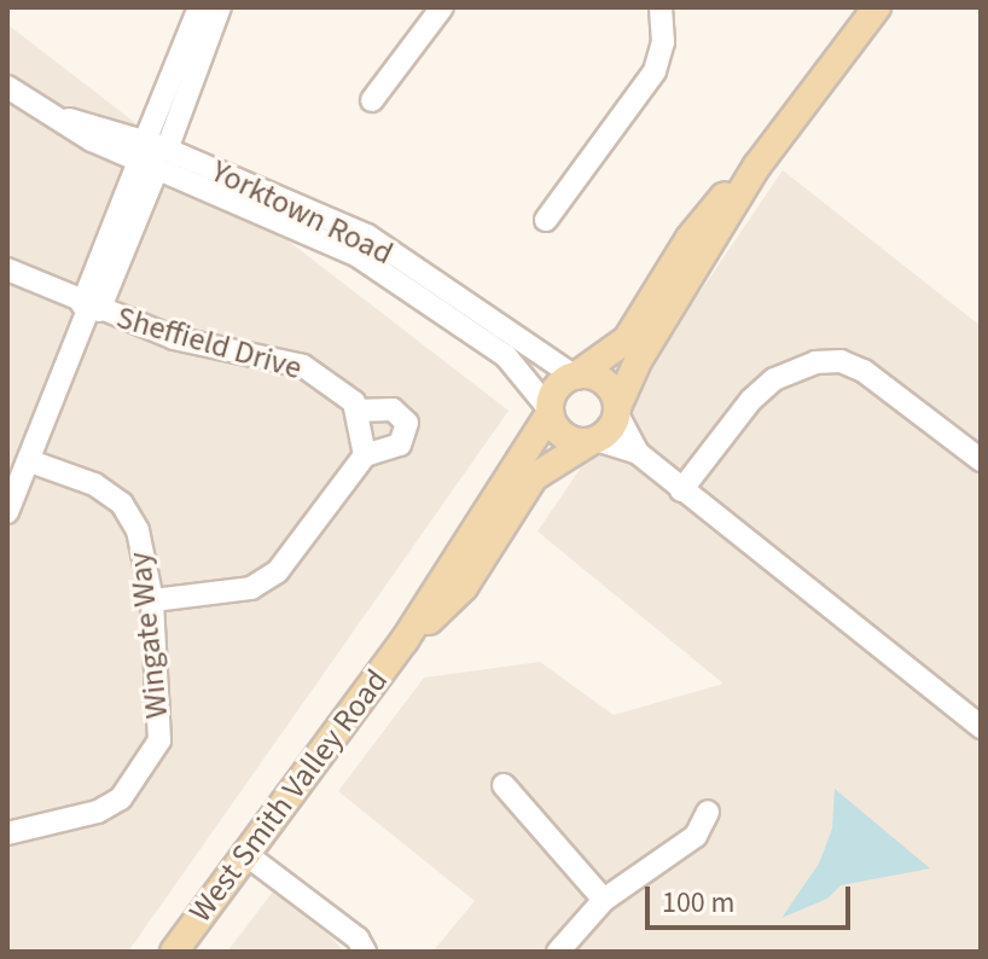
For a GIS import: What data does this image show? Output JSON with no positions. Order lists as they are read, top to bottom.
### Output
{
  "streets": {
    "main road": ["West Smith Valley Road"],
    "street": ["Yorktown Road", "Sheffield Drive", "Wingate Way"]
  },
  "crossings": [
    ["Yorktown Road", "West Smith Valley Road"]
  ],
  "scale_bar": "100 m"
}
